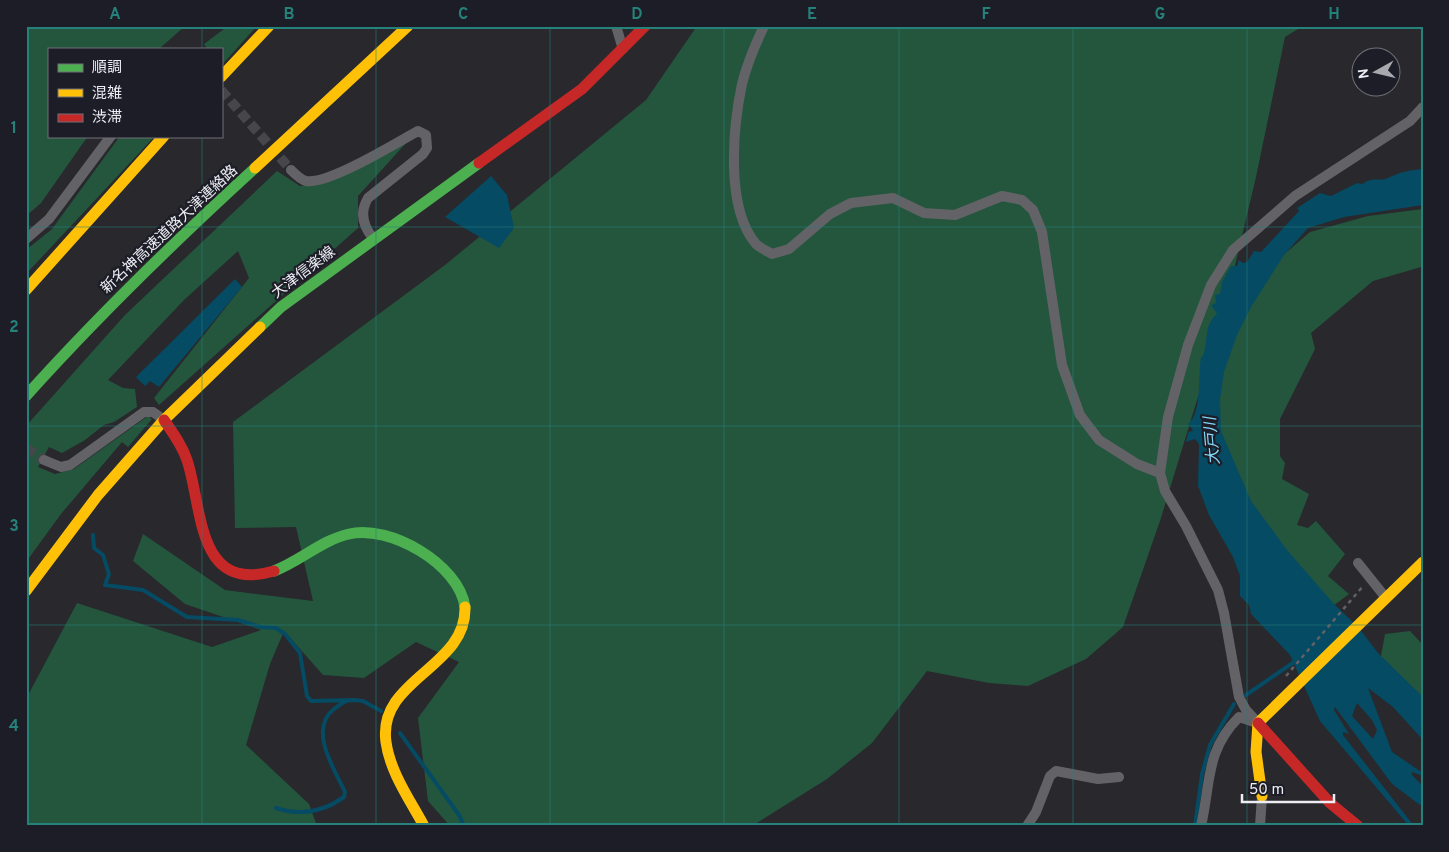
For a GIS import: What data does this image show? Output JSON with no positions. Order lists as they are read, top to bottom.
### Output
{
  "streets": {
    "main road": ["新名神高速道路大津連絡路", "大津信楽線"]
  },
  "water": ["大戸川"],
  "legend": ["順調", "混雑", "渋滞"],
  "scale_bar": "50 m",
  "north": "left",
  "grid": {
    "columns": [
      "A",
      "B",
      "C",
      "D",
      "E",
      "F",
      "G",
      "H"
    ],
    "rows": [
      "1",
      "2",
      "3",
      "4"
    ]
  }
}
